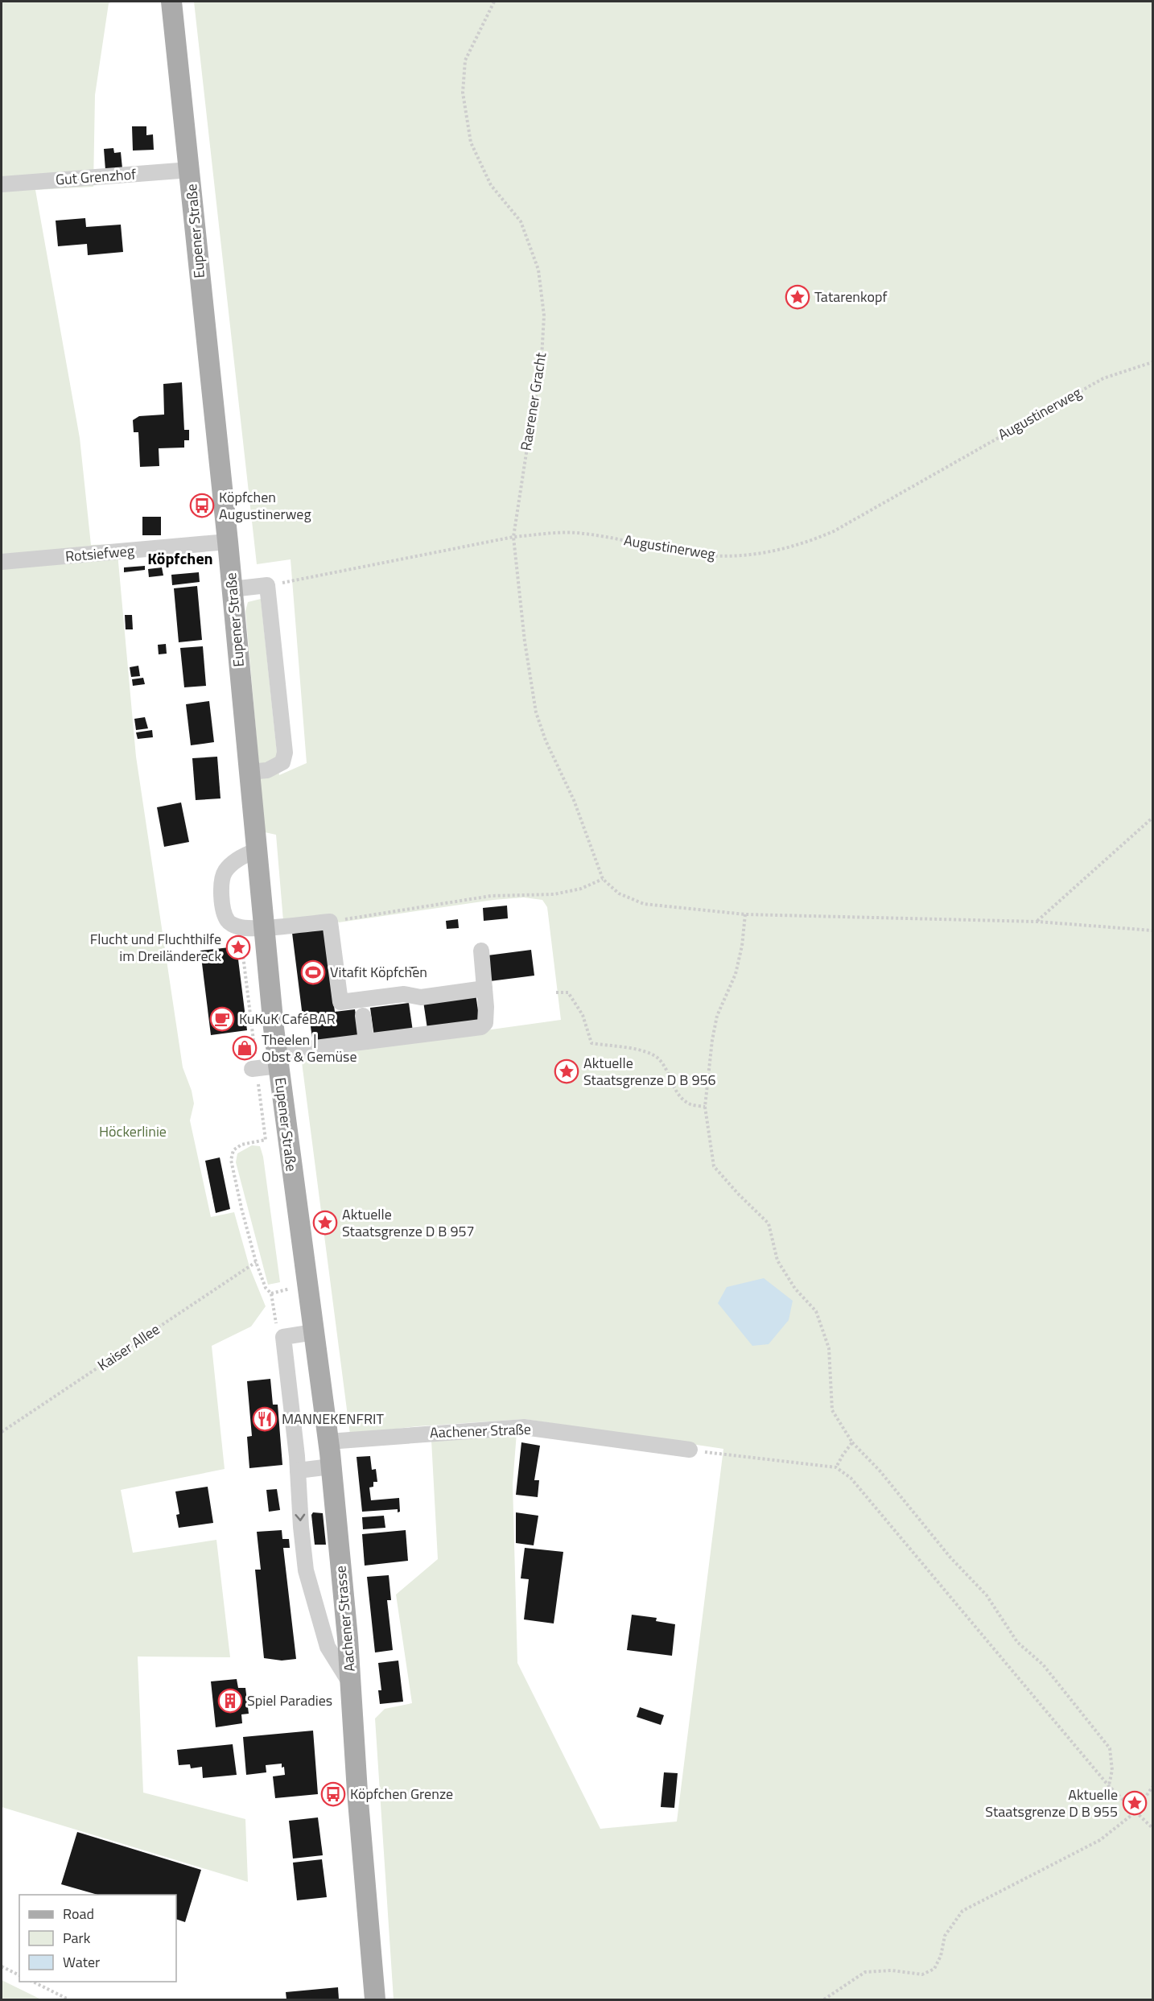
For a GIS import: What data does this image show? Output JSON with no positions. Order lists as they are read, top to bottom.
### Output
{
  "streets": {
    "main road": ["Eupener Straße", "Aachener Strasse"],
    "lane": ["Gut Grenzhof", "Rotsiefweg", "Aachener Straße"],
    "path": ["Raerener Gracht", "Augustinerweg", "Kaiser Allee"]
  },
  "crossings": [
    ["Gut Grenzhof", "Eupener Straße"],
    ["Eupener Straße", "Rotsiefweg"],
    ["Eupener Straße", "Aachener Strasse"],
    ["Raerener Gracht", "Augustinerweg"],
    ["Aachener Straße", "Aachener Strasse"]
  ],
  "districts": ["Köpfchen"],
  "parks": ["Höckerlinie"],
  "places": {
    "place": [
      "Tatarenkopf",
      "Flucht und Fluchthilfe im Dreiländereck",
      "Aktuelle Staatsgrenze D B 956",
      "Aktuelle Staatsgrenze D B 957",
      "Aktuelle Staatsgrenze D B 955"
    ],
    "bus stop": ["Köpfchen Augustinerweg", "Köpfchen Grenze"],
    "sports": ["Vitafit Köpfchen"],
    "cafe": ["KuKuK CaféBAR"],
    "shop": ["Theelen | Obst & Gemüse"],
    "restaurant": ["MANNEKENFRIT"],
    "building": ["Spiel Paradies"]
  },
  "legend": ["Road", "Park", "Water"]
}
